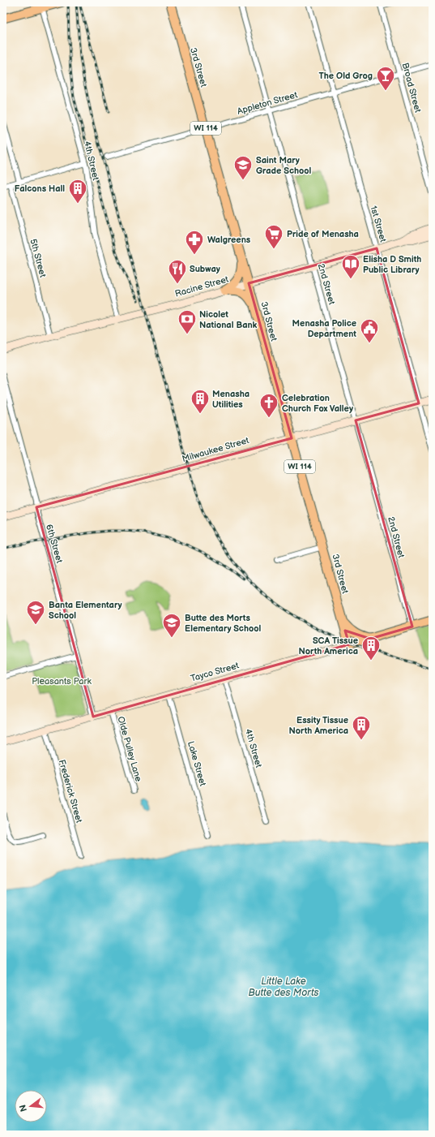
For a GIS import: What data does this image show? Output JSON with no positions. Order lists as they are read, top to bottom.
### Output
{
  "streets": {
    "main road": ["3rd Street", "WI 114", "Tayco Street"],
    "street": [
      "Broad Street",
      "Appleton Street",
      "4th Street",
      "1st Street",
      "5th Street",
      "2nd Street",
      "Racine Street",
      "Milwaukee Street",
      "6th Street",
      "Olde Pulley Lane",
      "Lake Street",
      "Frederick Street"
    ]
  },
  "crossings": [
    ["3rd Street", "Appleton Street"],
    ["3rd Street", "Racine Street"],
    ["3rd Street", "Milwaukee Street"],
    ["3rd Street", "Tayco Street"],
    ["Broad Street", "Appleton Street"],
    ["Appleton Street", "1st Street"],
    ["Appleton Street", "2nd Street"],
    ["4th Street", "Racine Street"],
    ["4th Street", "Tayco Street"],
    ["1st Street", "Racine Street"],
    ["1st Street", "Milwaukee Street"],
    ["5th Street", "Racine Street"],
    ["2nd Street", "Racine Street"],
    ["2nd Street", "Milwaukee Street"],
    ["2nd Street", "Tayco Street"],
    ["Milwaukee Street", "6th Street"],
    ["6th Street", "Tayco Street"],
    ["Tayco Street", "Olde Pulley Lane"],
    ["Tayco Street", "Lake Street"],
    ["Tayco Street", "Frederick Street"]
  ],
  "water": ["Little Lake Butte des Morts"],
  "parks": ["Pleasants Park"],
  "places": {
    "bar": ["The Old Grog"],
    "school or university": ["Saint Mary Grade School", "Banta Elementary School", "Butte des Morts Elementary School"],
    "building": [
      "Falcons Hall",
      "Menasha Utilities",
      "SCA Tissue North America",
      "Essity Tissue North America"
    ],
    "supermarket": ["Pride of Menasha"],
    "pharmacy": ["Walgreens"],
    "library": ["Elisha D Smith Public Library"],
    "restaurant": ["Subway"],
    "bank": ["Nicolet National Bank"],
    "public building": ["Menasha Police Department"],
    "church": ["Celebration Church Fox Valley"]
  },
  "north": "left"
}
